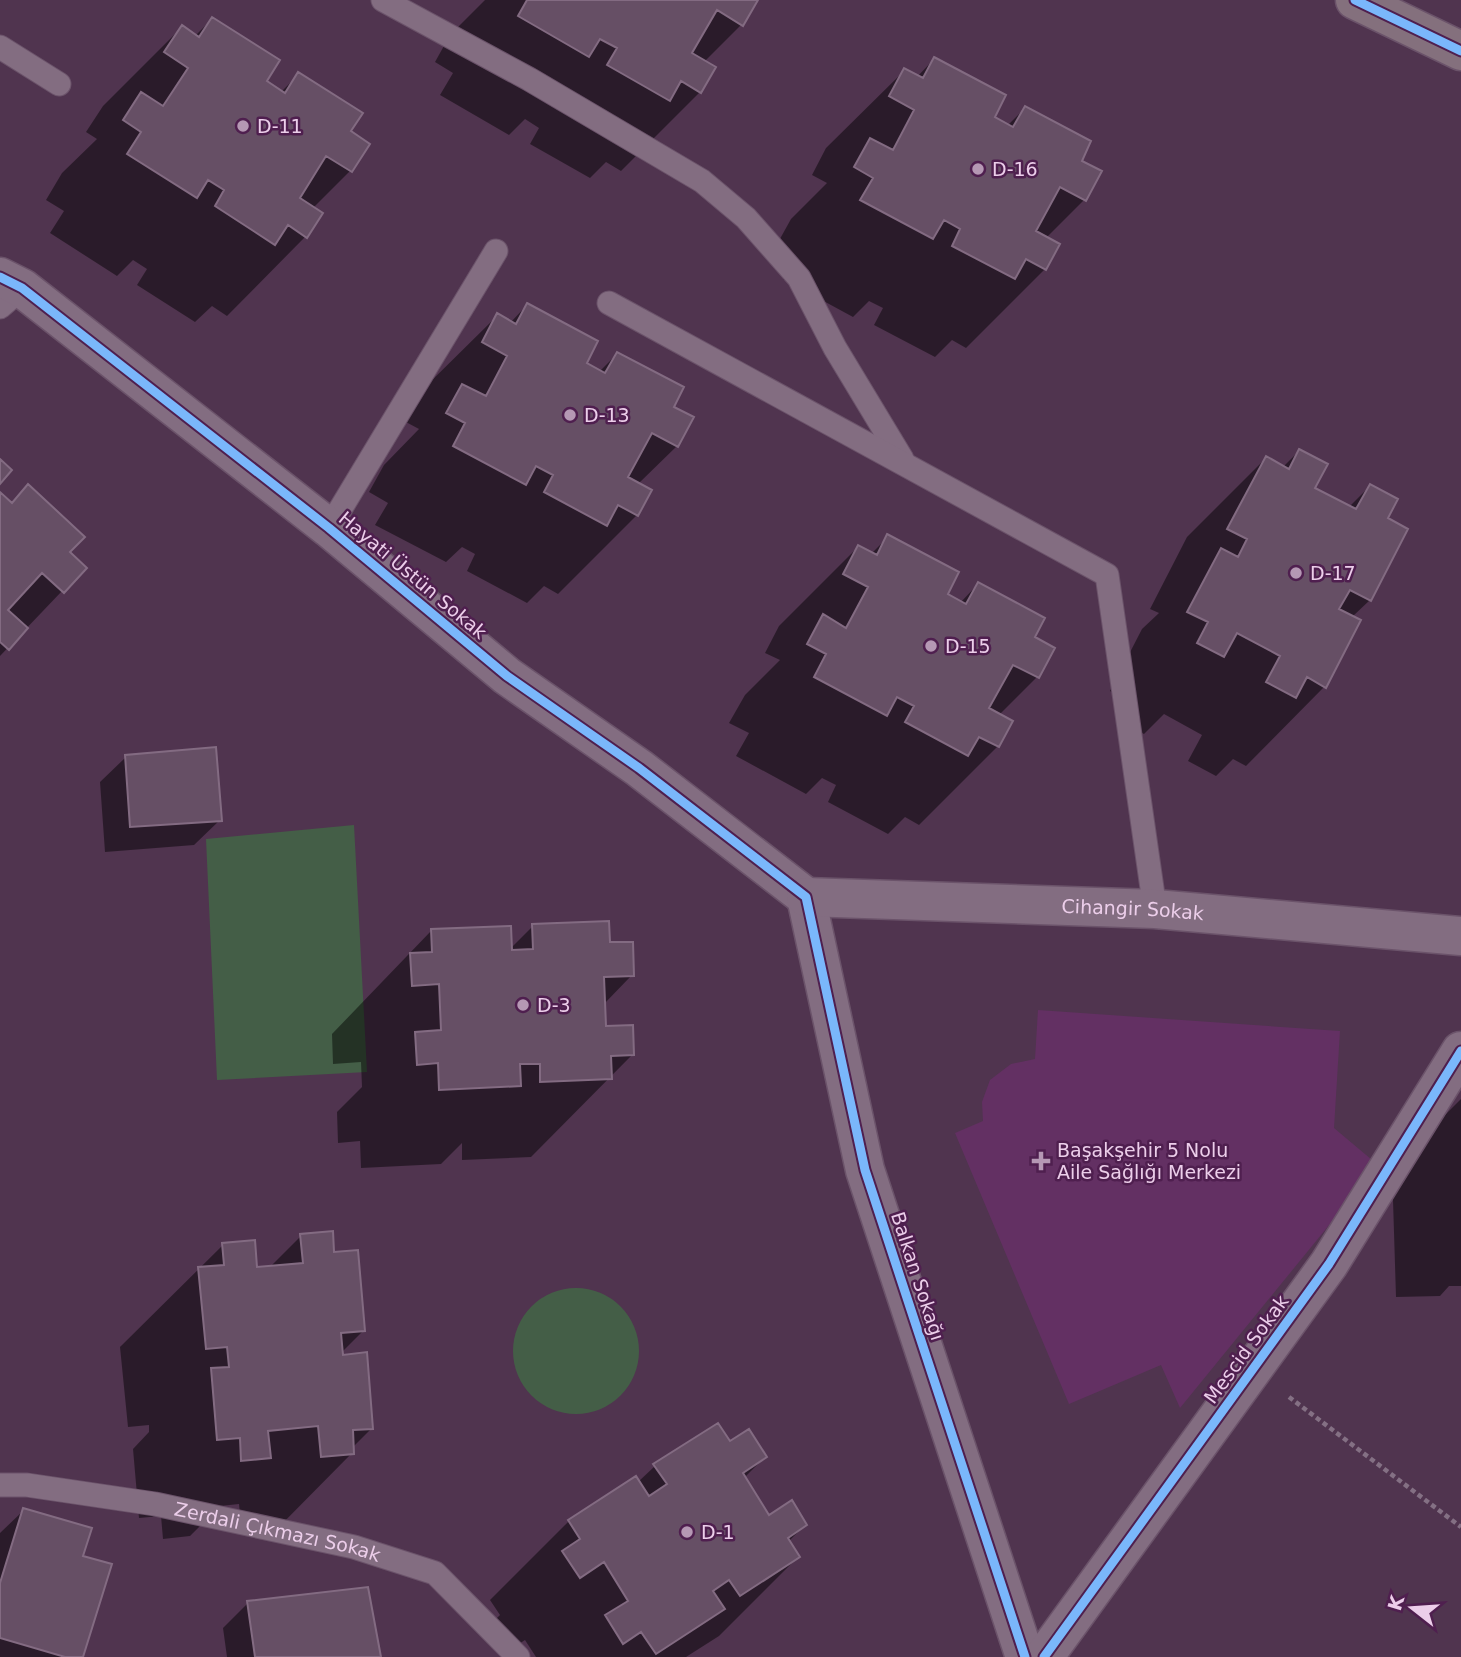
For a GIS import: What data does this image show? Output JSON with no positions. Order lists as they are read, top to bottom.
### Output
{
  "streets": {
    "street": [
      "Hayati Üstün Sokak",
      "Cihangir Sokak",
      "Balkan Sokağı",
      "Mescid Sokak"
    ],
    "lane": ["Zerdali Çıkmazı Sokak"]
  },
  "crossings": [
    ["Hayati Üstün Sokak", "Cihangir Sokak"],
    ["Hayati Üstün Sokak", "Balkan Sokağı"],
    ["Cihangir Sokak", "Balkan Sokağı"]
  ],
  "places": {
    "other": [
      "D-11",
      "D-16",
      "D-13",
      "D-17",
      "D-15",
      "D-3",
      "D-1"
    ],
    "health": ["Başakşehir 5 Nolu Aile Sağlığı Merkezi"]
  },
  "north": "left"
}
